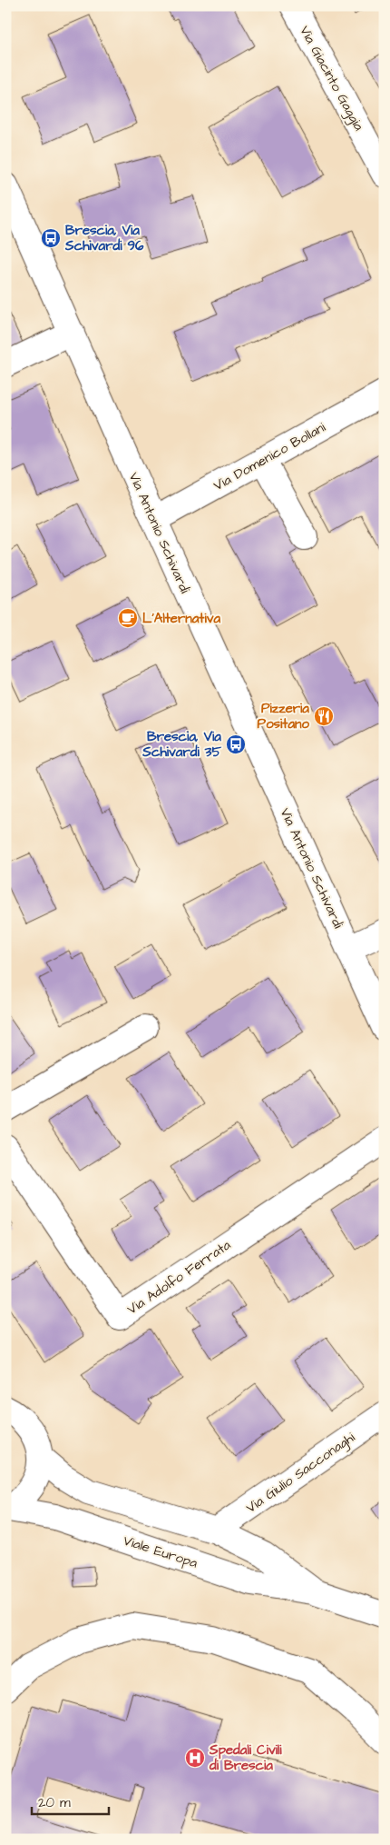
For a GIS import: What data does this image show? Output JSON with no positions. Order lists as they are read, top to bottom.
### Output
{
  "streets": {
    "street": [
      "Via Giacinto Gaggia",
      "Via Domenico Bollani",
      "Via Antonio Schivardi",
      "Via Adolfo Ferrata",
      "Via Giulio Sacconaghi",
      "Viale Europa"
    ]
  },
  "crossings": [
    ["Via Domenico Bollani", "Via Antonio Schivardi"],
    ["Via Giulio Sacconaghi", "Viale Europa"]
  ],
  "places": {
    "bus stop": ["Brescia, Via Schivardi 96", "Brescia, Via Schivardi 35"],
    "cafe": ["L'Alternativa"],
    "restaurant": ["Pizzeria Positano"],
    "hospital": ["Spedali Civili di Brescia"]
  },
  "scale_bar": "20 m"
}
